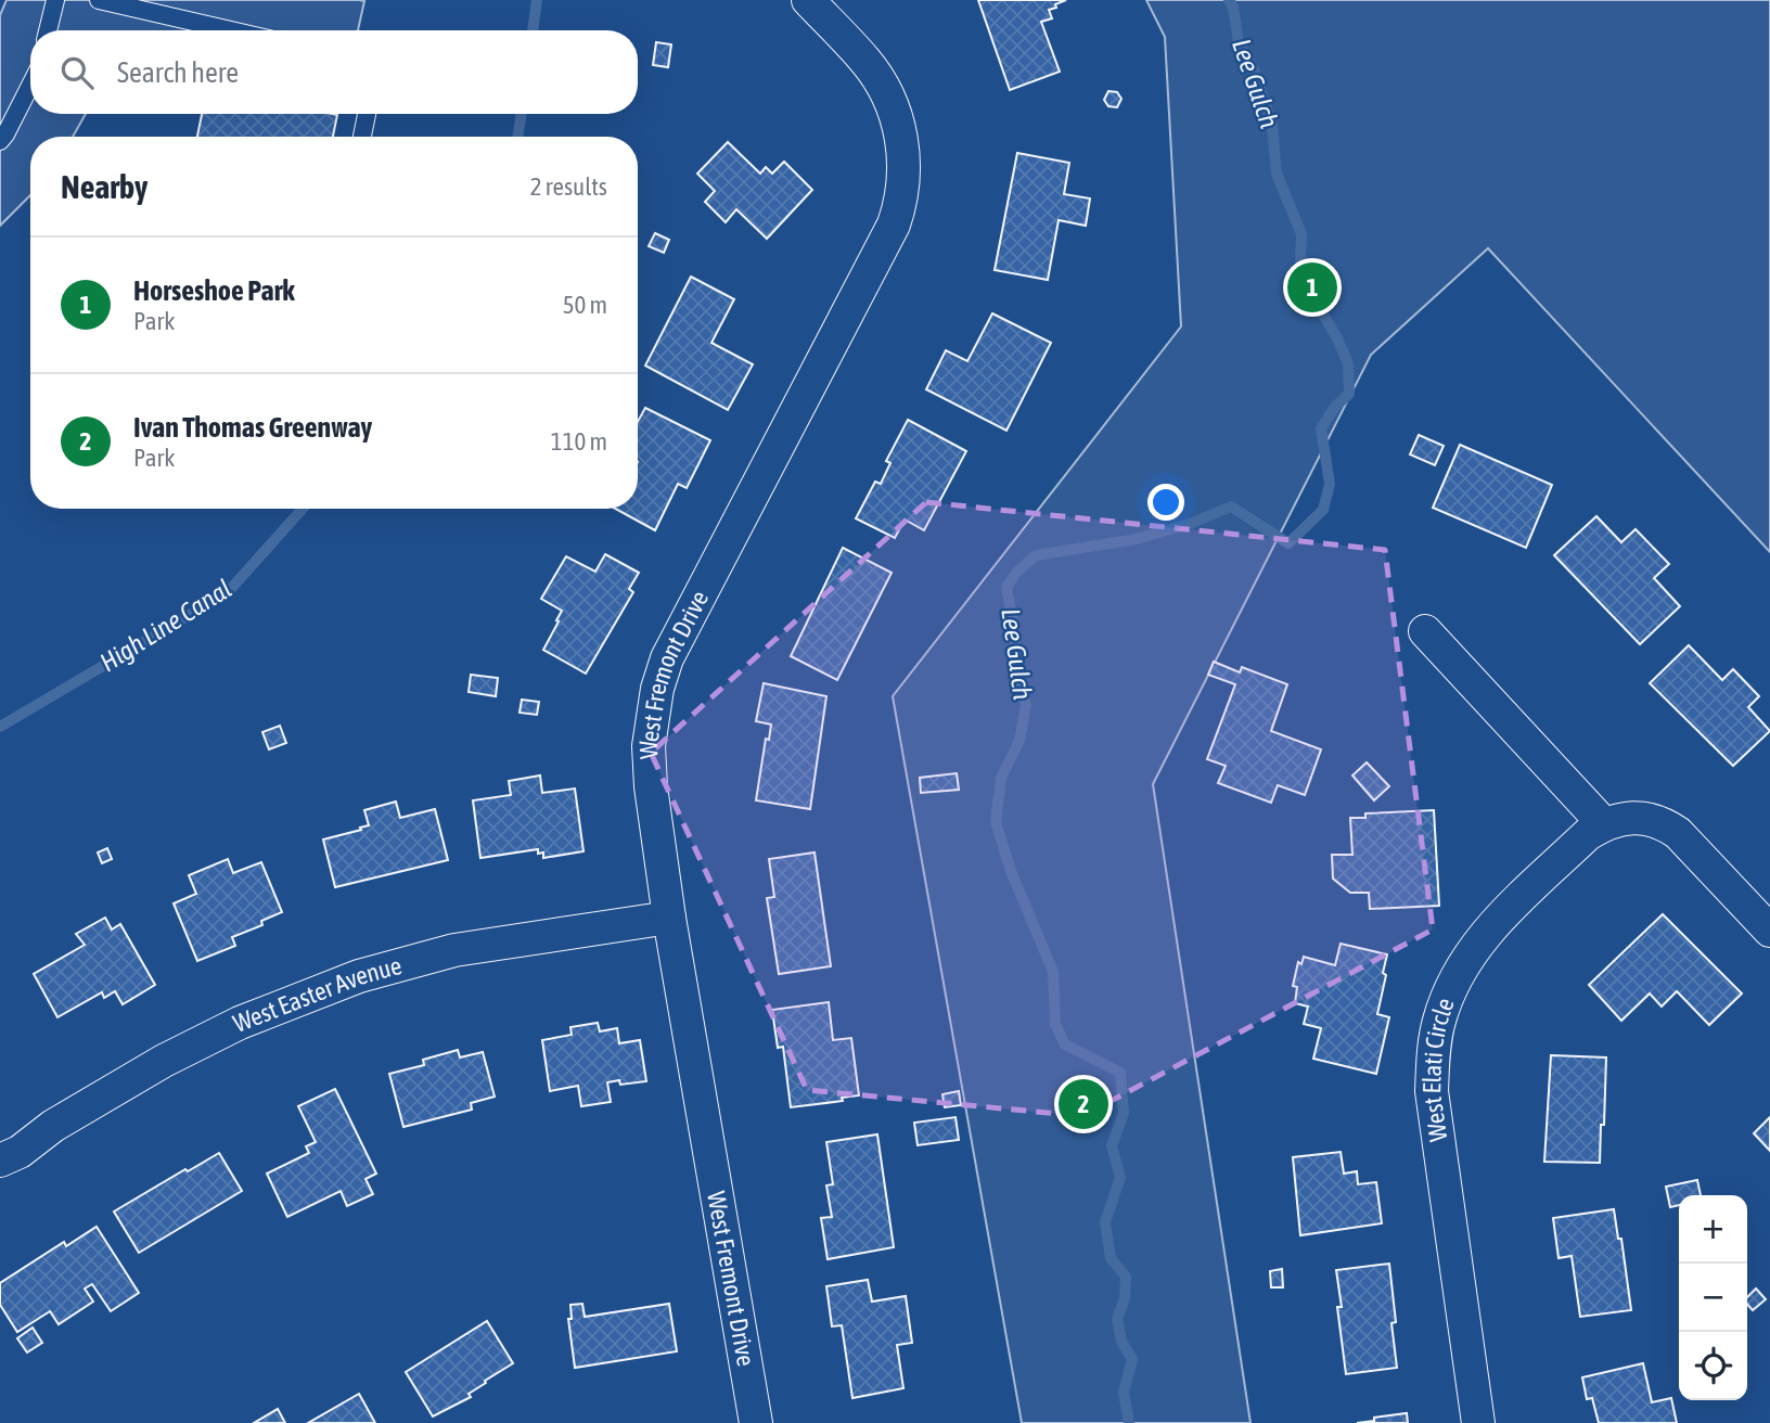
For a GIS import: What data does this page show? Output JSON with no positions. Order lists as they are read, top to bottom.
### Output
{
  "streets": {
    "street": ["West Fremont Drive", "West Easter Avenue", "West Elati Circle"]
  },
  "crossings": [
    ["West Fremont Drive", "West Easter Avenue"]
  ],
  "water": ["Lee Gulch", "High Line Canal"],
  "page": {
    "search": "Search here",
    "heading": ["Nearby", "2 results"],
    "list": [
      {
        "mark": "1",
        "name": "Horseshoe Park",
        "note": "Park",
        "value": "50 m"
      },
      {
        "mark": "2",
        "name": "Ivan Thomas Greenway",
        "note": "Park",
        "value": "110 m"
      }
    ],
    "pins": ["1", "2"],
    "map_buttons": ["+", "−"]
  }
}
